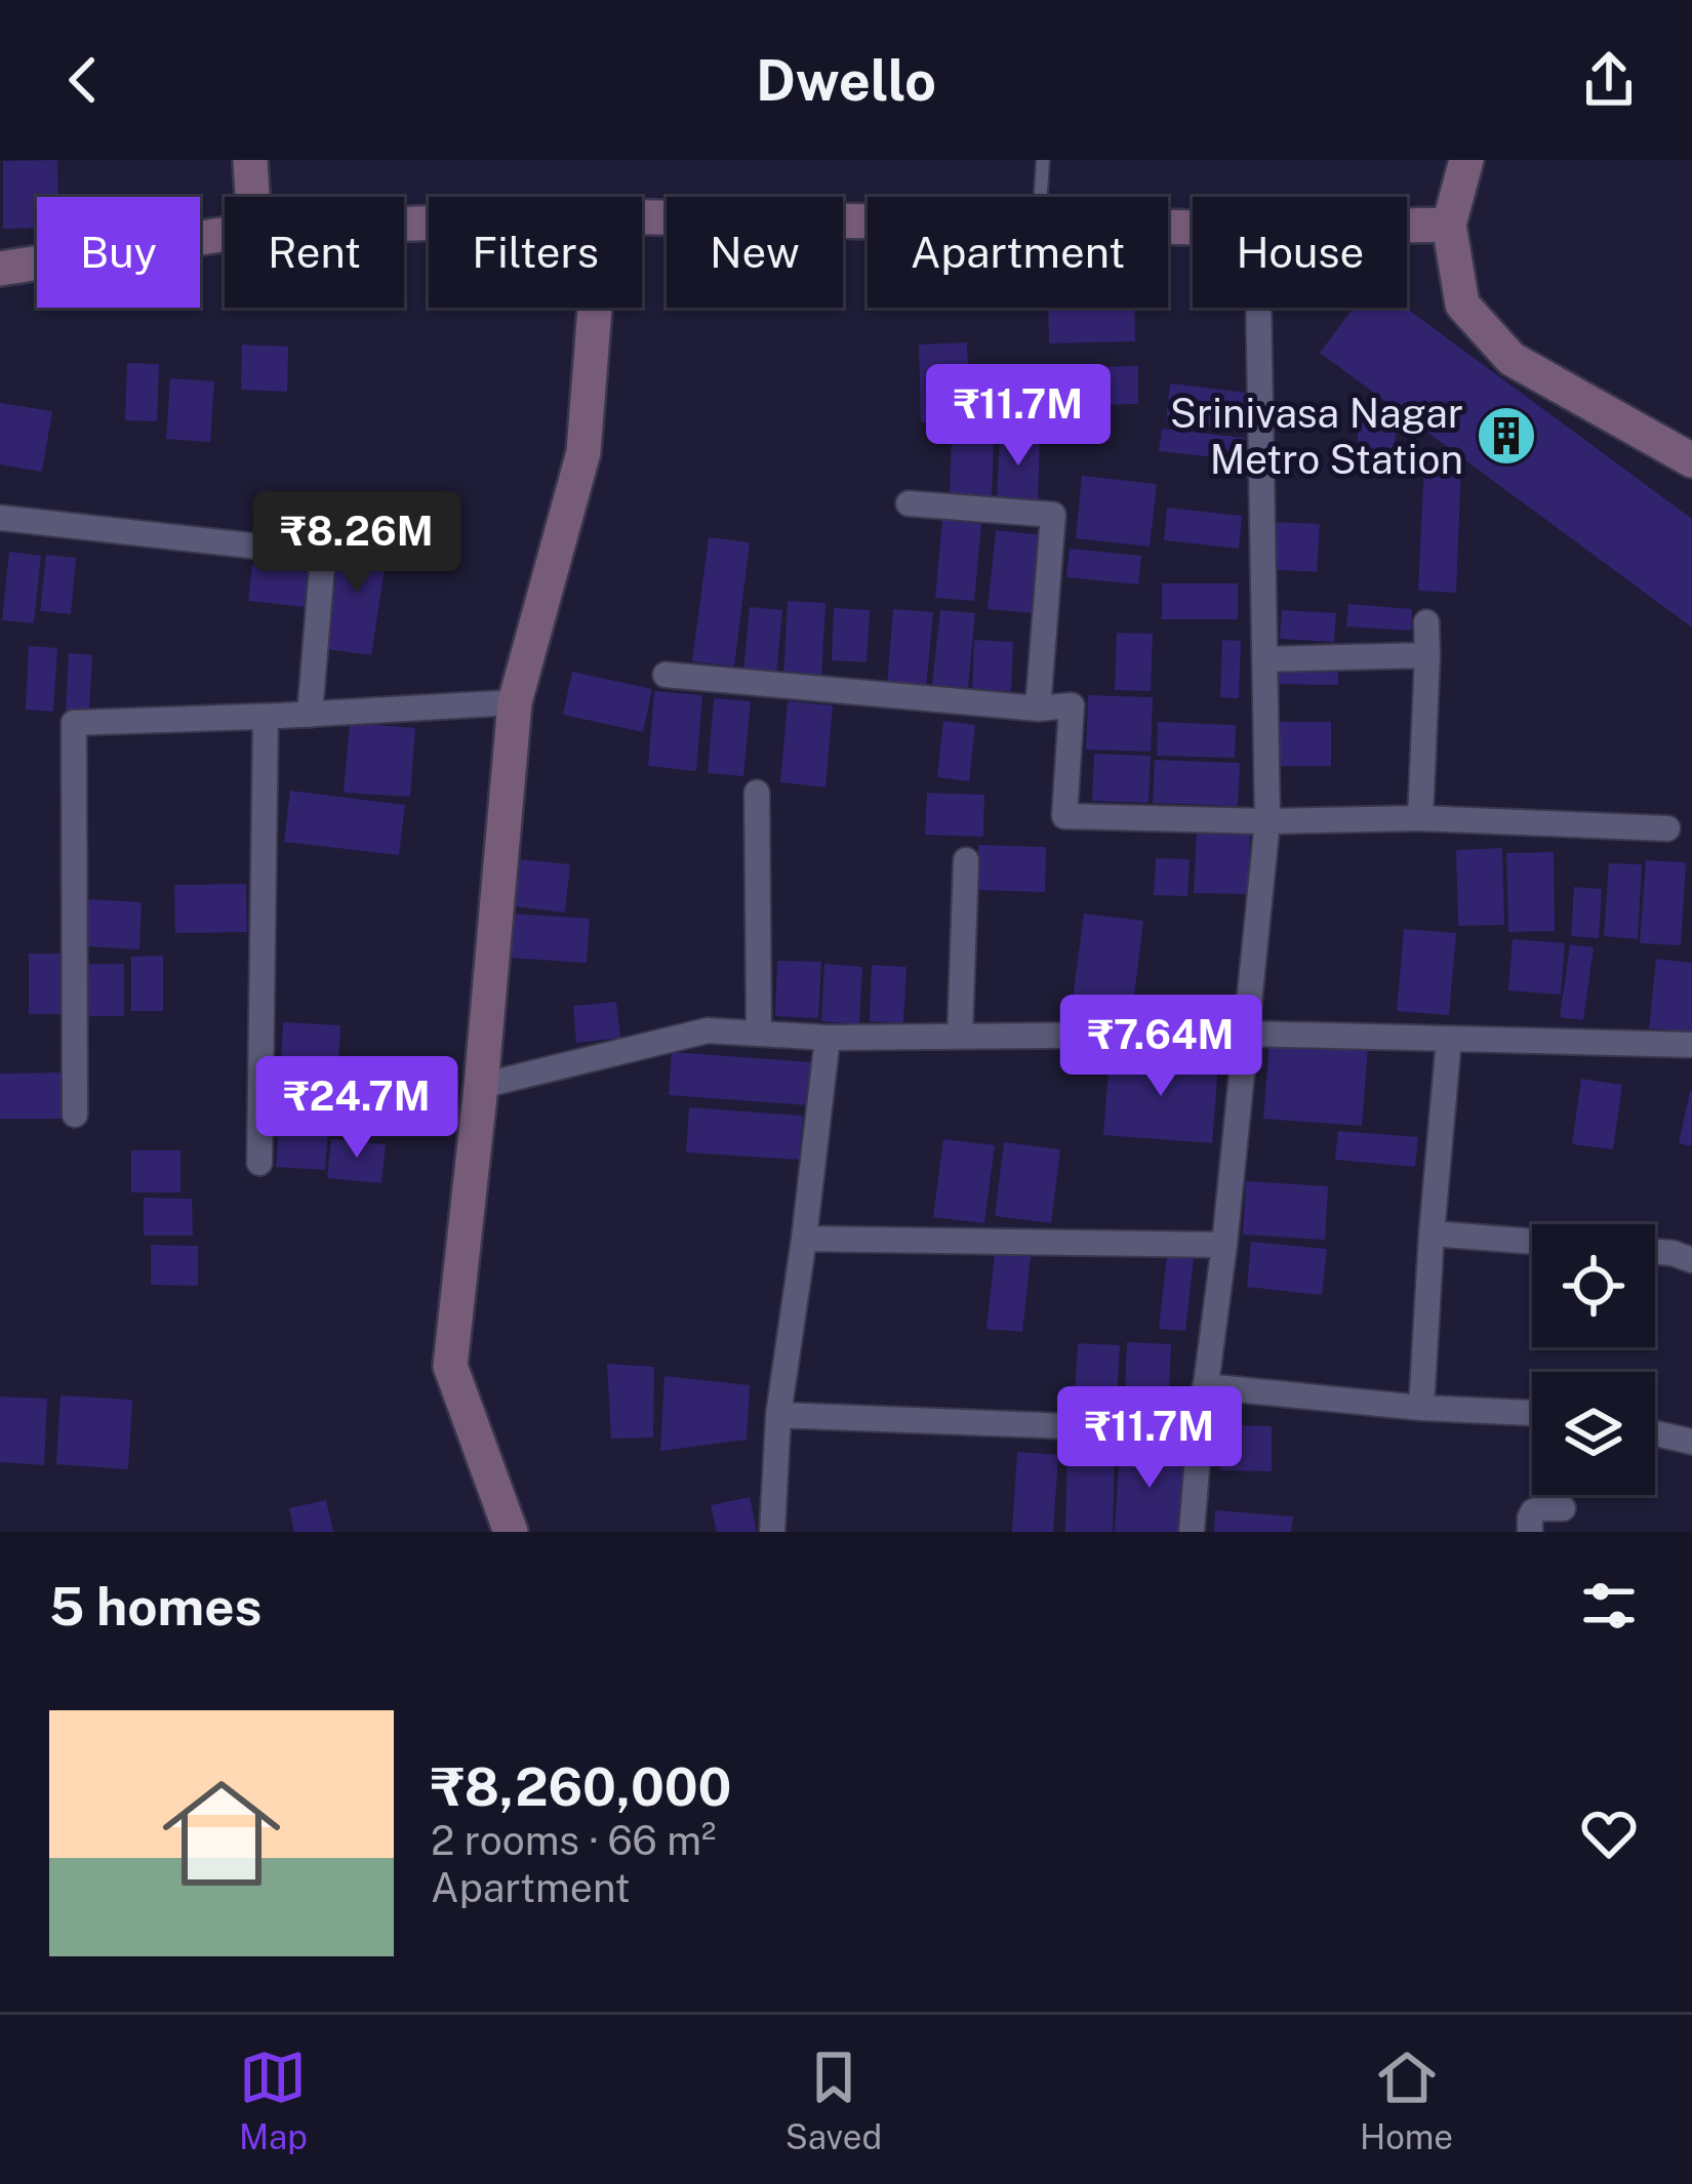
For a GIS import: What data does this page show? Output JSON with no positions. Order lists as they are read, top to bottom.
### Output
{
  "places": {
    "building": ["Srinivasa Nagar Metro Station"]
  },
  "page": {
    "header": "Dwello",
    "chip": [
      "Buy",
      "Rent",
      "Filters",
      "New",
      "Apartment",
      "House"
    ],
    "price": [
      "₹11.7M",
      "₹8.26M",
      "₹7.64M",
      "₹24.7M",
      "₹11.7M"
    ],
    "heading": "5 homes",
    "list": [
      {
        "name": "₹8,260,000",
        "note": "2 rooms · 66 m² · Apartment"
      }
    ],
    "tabs": ["Map", "Saved", "Home"]
  }
}
